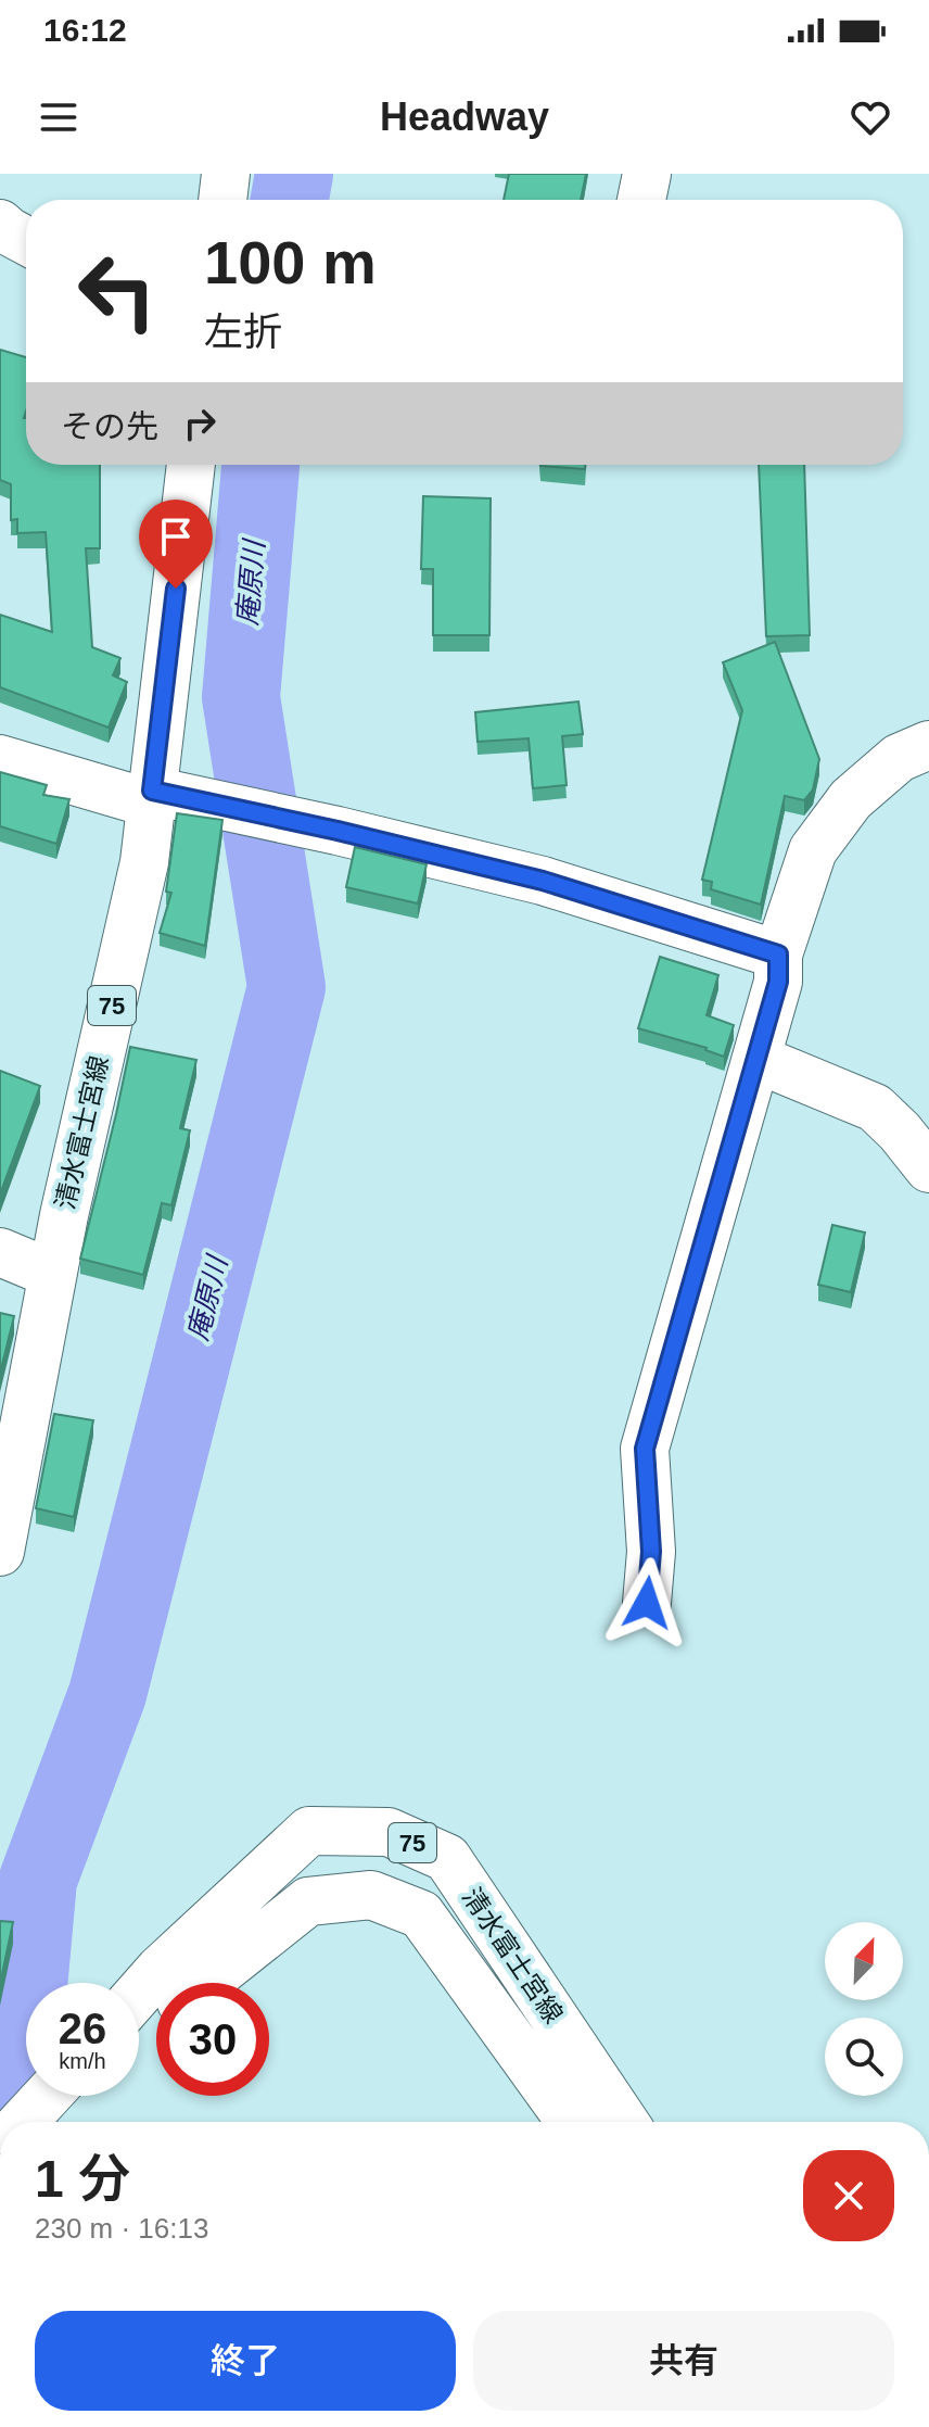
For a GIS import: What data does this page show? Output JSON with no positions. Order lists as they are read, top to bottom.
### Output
{
  "streets": {
    "main road": ["75", "清水富士宮線"]
  },
  "water": ["庵原川"],
  "north": "top right",
  "page": {
    "status": "16:12",
    "header": "Headway",
    "turn": ["100 m", "左折"],
    "then": "その先",
    "speed": "26 km/h",
    "limit": "30",
    "heading": ["1 分", "230 m · 16:13"],
    "buttons": ["終了", "共有"]
  }
}
